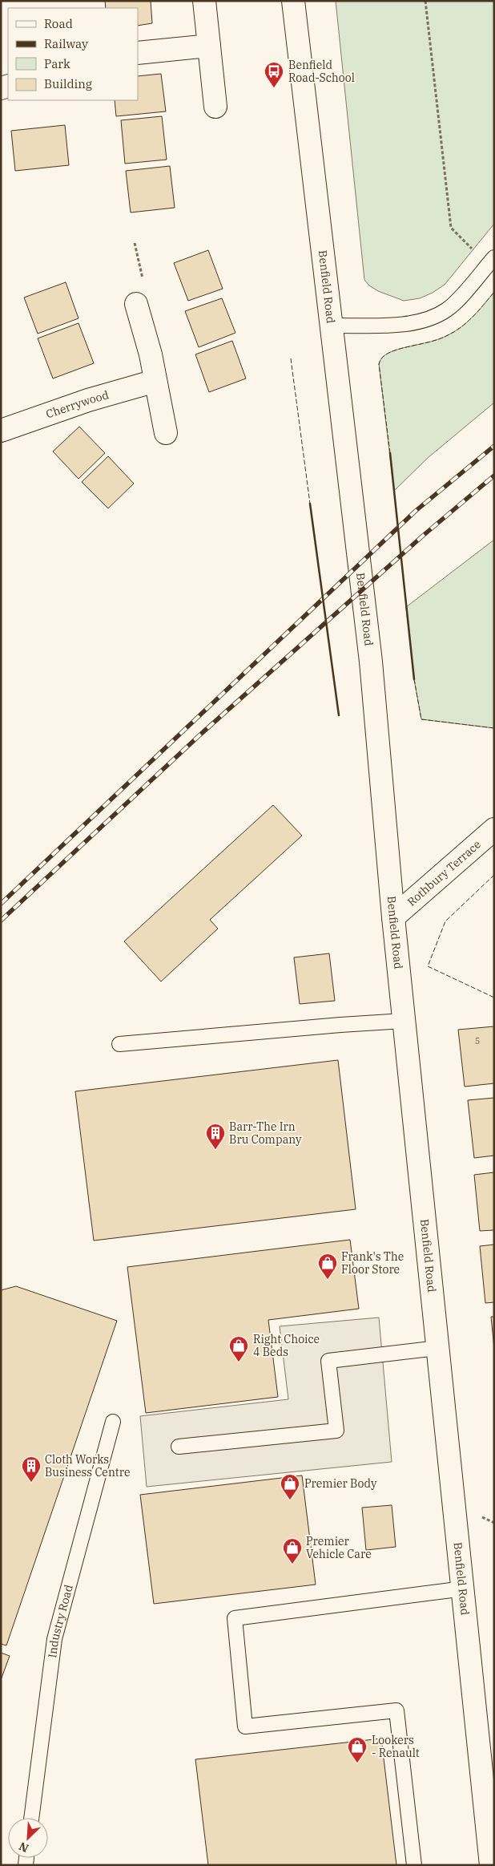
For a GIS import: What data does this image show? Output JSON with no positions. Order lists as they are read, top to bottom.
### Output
{
  "streets": {
    "street": ["Benfield Road", "Cherrywood", "Rothbury Terrace"],
    "lane": ["Industry Road"]
  },
  "crossings": [
    ["Benfield Road", "Rothbury Terrace"]
  ],
  "places": {
    "bus stop": ["Benfield Road-School"],
    "building": ["Barr-The Irn Bru Company", "Cloth Works Business Centre"],
    "shop": [
      "Frank's The Floor Store",
      "Right Choice 4 Beds",
      "Premier Body",
      "Premier Vehicle Care",
      "Lookers - Renault"
    ]
  },
  "house_numbers": ["5"],
  "legend": [
    "Road",
    "Railway",
    "Park",
    "Building"
  ],
  "north": "bottom left"
}
